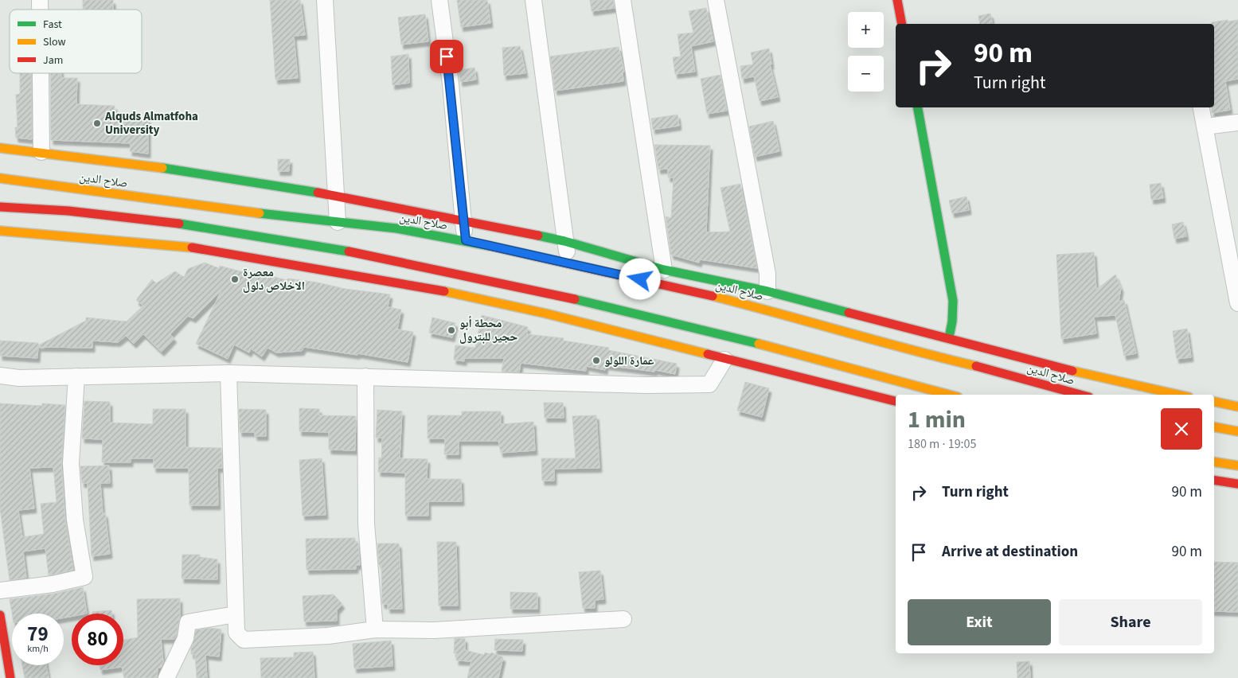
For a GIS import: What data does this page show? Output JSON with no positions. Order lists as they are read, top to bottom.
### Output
{
  "streets": {
    "main road": ["صلاح الدين"]
  },
  "places": [
    "Alquds Almatfoha University",
    "معصرة الاخلاص دلول",
    "محطة أبو حجير للبترول",
    "عمارة اللولو"
  ],
  "legend": ["Fast", "Slow", "Jam"],
  "page": {
    "map_buttons": ["+", "−"],
    "turn": ["90 m", "Turn right"],
    "heading": ["1 min", "180 m · 19:05"],
    "list": [
      {
        "name": "Turn right",
        "value": "90 m"
      },
      {
        "name": "Arrive at destination",
        "value": "90 m"
      }
    ],
    "buttons": ["Exit", "Share"],
    "speed": "79 km/h",
    "limit": "80"
  }
}
